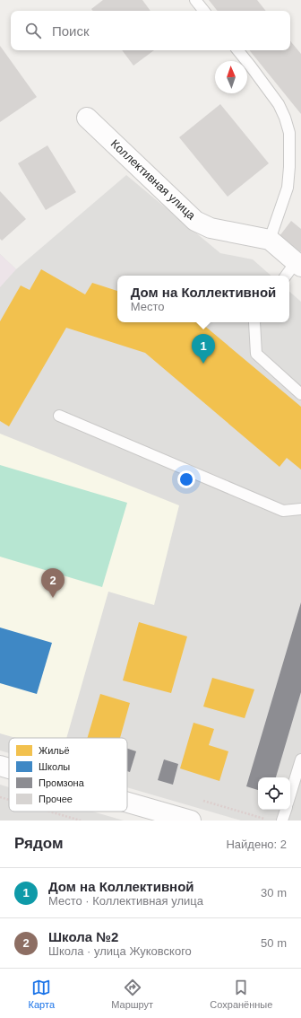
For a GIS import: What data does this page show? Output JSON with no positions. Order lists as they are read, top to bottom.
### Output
{
  "streets": {
    "street": ["Коллективная улица"]
  },
  "legend": [
    "Жильё",
    "Школы",
    "Промзона",
    "Прочее"
  ],
  "north": "top",
  "page": {
    "search": "Поиск",
    "popup": ["Дом на Коллективной", "Место"],
    "pins": ["1", "2"],
    "heading": ["Рядом", "Найдено: 2"],
    "list": [
      {
        "mark": "1",
        "name": "Дом на Коллективной",
        "note": "Место · Коллективная улица",
        "value": "30 m"
      },
      {
        "mark": "2",
        "name": "Школа №2",
        "note": "Школа · улица Жуковского",
        "value": "50 m"
      }
    ],
    "nav": ["Карта", "Маршрут", "Сохранённые"]
  }
}
